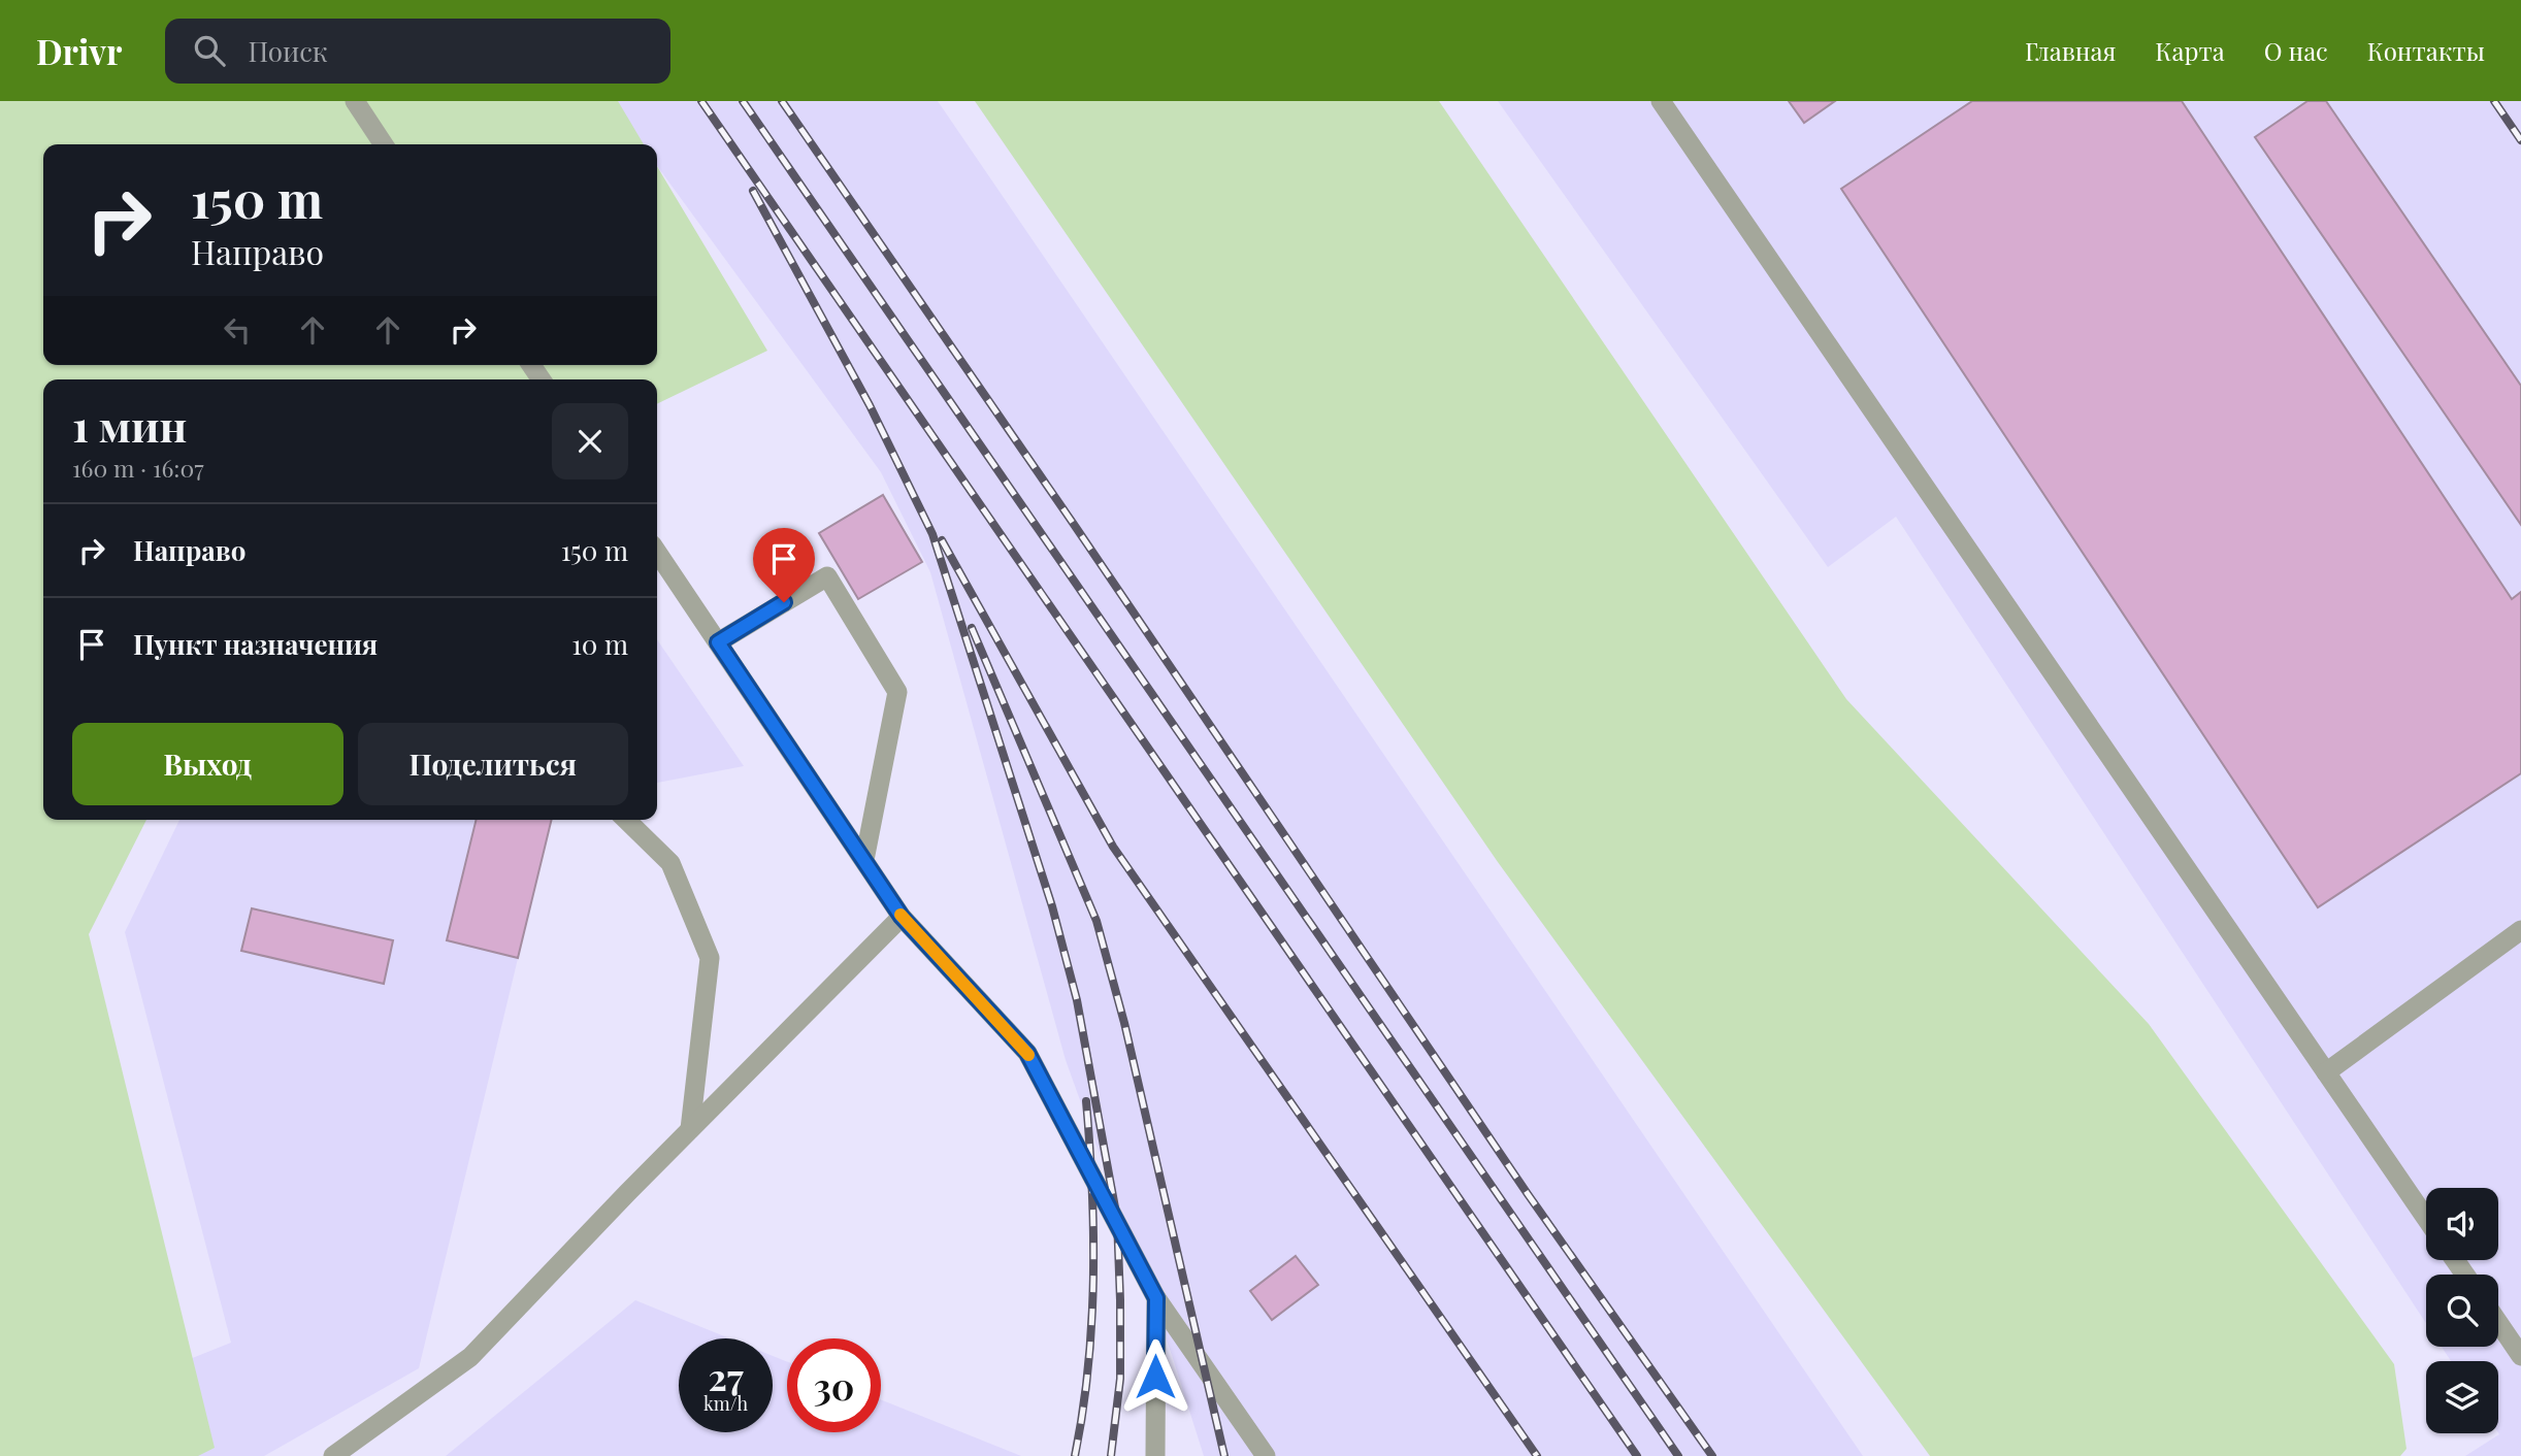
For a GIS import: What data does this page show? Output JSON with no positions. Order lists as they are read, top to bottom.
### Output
{
  "page": {
    "header": "Drivr",
    "search": "Поиск",
    "nav": [
      "Главная",
      "Карта",
      "О нас",
      "Контакты"
    ],
    "turn": ["150 m", "Направо"],
    "heading": ["1 мин", "160 m · 16:07"],
    "list": [
      {
        "name": "Направо",
        "value": "150 m"
      },
      {
        "name": "Пункт назначения",
        "value": "10 m"
      }
    ],
    "buttons": ["Выход", "Поделиться"],
    "speed": "27 km/h",
    "limit": "30"
  }
}
